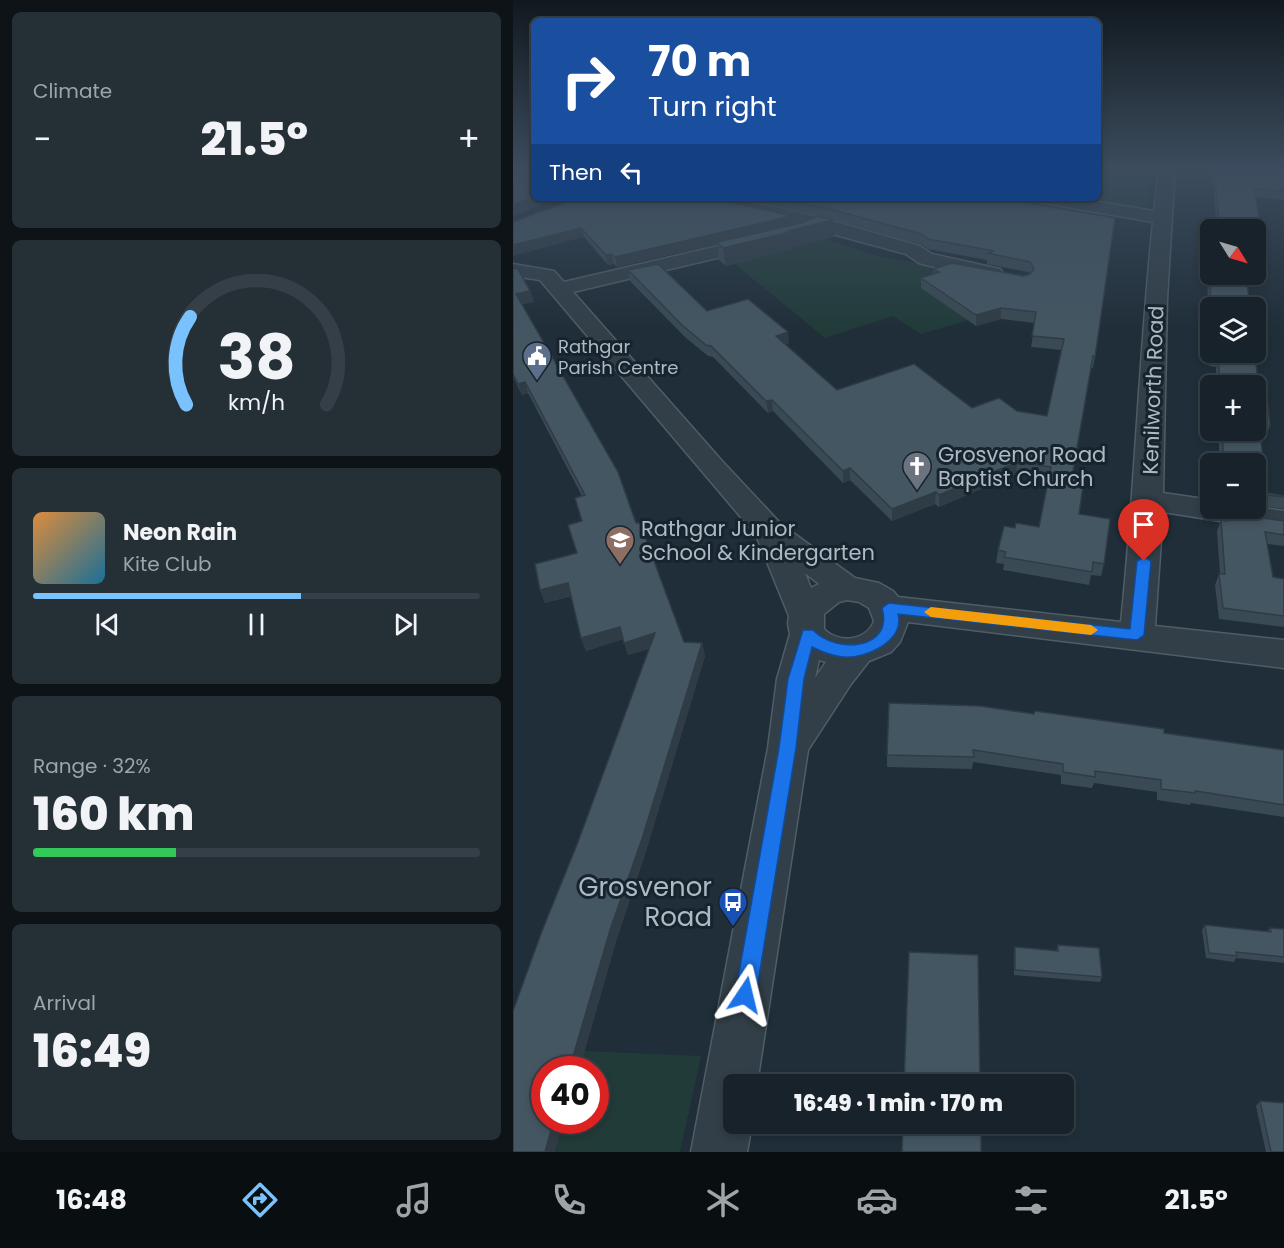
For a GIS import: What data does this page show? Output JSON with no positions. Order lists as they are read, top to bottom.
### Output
{
  "streets": {
    "street": ["Kenilworth Road"]
  },
  "places": {
    "public building": ["Rathgar Parish Centre"],
    "church": ["Grosvenor Road Baptist Church"],
    "school or university": ["Rathgar Junior School & Kindergarten"],
    "bus stop": ["Grosvenor Road"]
  },
  "north": "bottom right",
  "page": {
    "tile": [
      "Climate",
      ["Range · 32%", "160 km"],
      ["Arrival", "16:49"]
    ],
    "turn": ["70 m", "Turn right"],
    "heat": ["−", "21.5°", "+"],
    "then": "Then",
    "map_buttons": ["+", "−"],
    "song": ["Neon Rain", "Kite Club"],
    "limit": "40",
    "trip": "16:49 · 1 min · 170 m",
    "tabs": ["16:48", "21.5°"],
    "gauge": ["38", "km/h"]
  }
}
